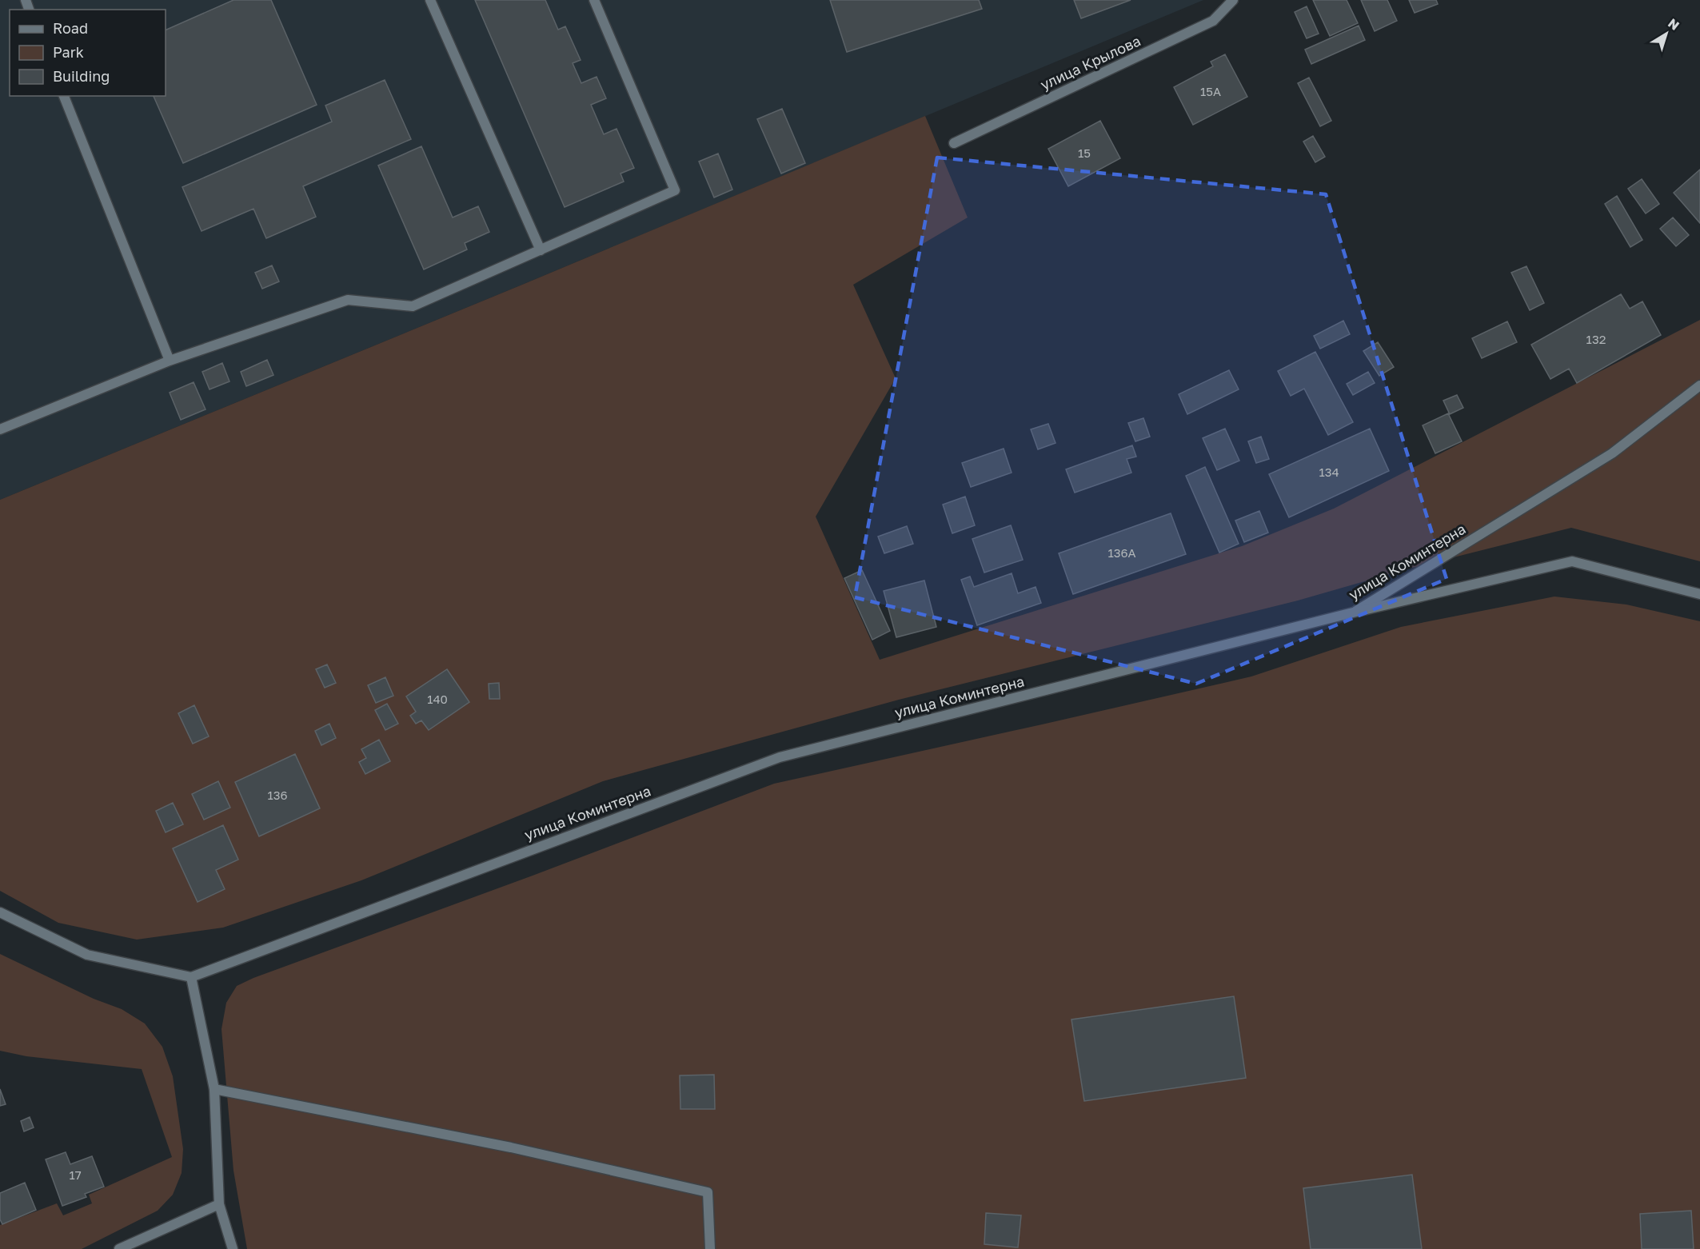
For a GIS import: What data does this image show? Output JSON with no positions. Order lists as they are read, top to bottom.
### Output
{
  "streets": {
    "street": ["улица Крылова", "улица Коминтерна"]
  },
  "house_numbers": [
    "15А",
    "15",
    "132",
    "134",
    "136А",
    "140",
    "136",
    "17"
  ],
  "legend": ["Road", "Park", "Building"],
  "north": "top right"
}
